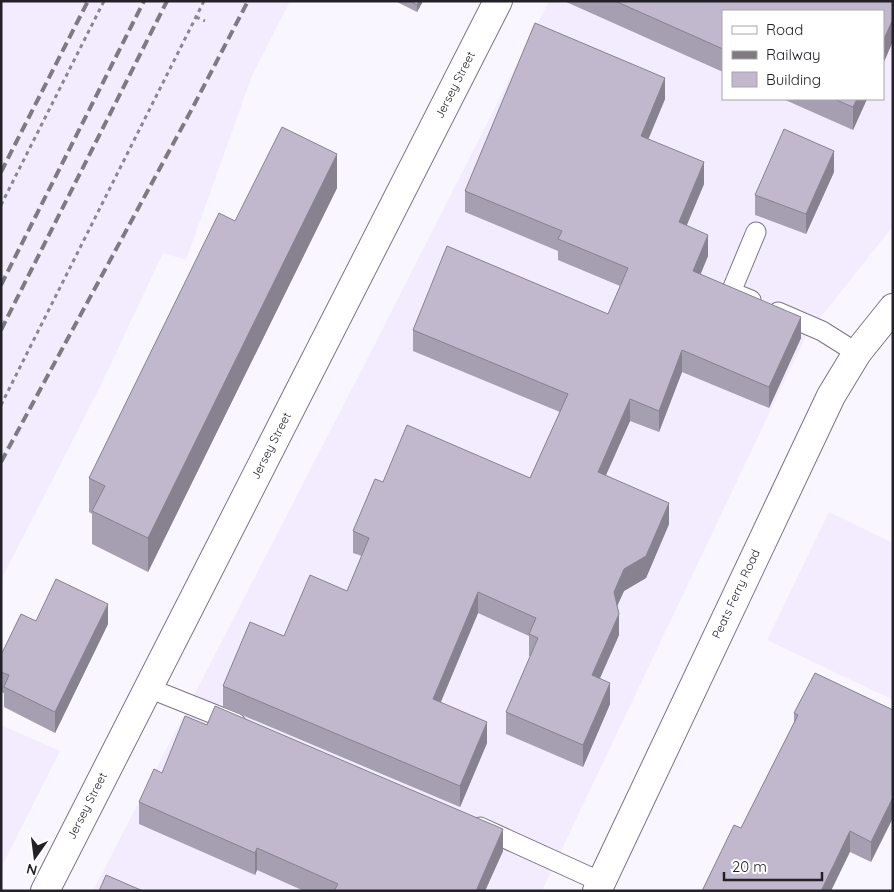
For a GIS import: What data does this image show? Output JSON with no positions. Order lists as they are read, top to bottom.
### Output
{
  "streets": {
    "street": ["Jersey Street", "Peats Ferry Road"]
  },
  "legend": ["Road", "Railway", "Building"],
  "scale_bar": "20 m",
  "north": "bottom"
}
